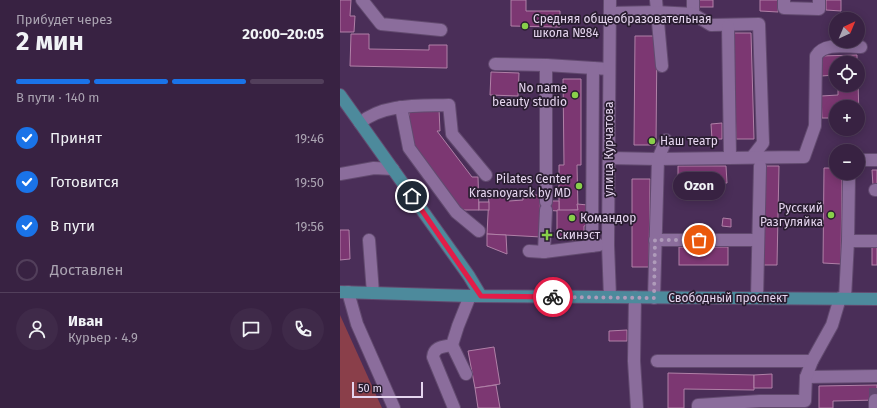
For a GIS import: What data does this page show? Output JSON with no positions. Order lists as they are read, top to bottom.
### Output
{
  "streets": {
    "main road": ["Свободный проспект"],
    "street": ["улица Курчатова"]
  },
  "crossings": [
    ["улица Курчатова", "Свободный проспект"]
  ],
  "places": {
    "other": [
      "Средняя общеобразовательная школа №84",
      "No name beauty studio",
      "Наш театр",
      "Pilates Center Krasnoyarsk by MD",
      "Русский Разгуляйка",
      "Командор",
      "Ozon"
    ],
    "health": ["Скинэст"]
  },
  "scale_bar": "50 m",
  "north": "top right",
  "page": {
    "heading": ["2 мин", "Прибудет через", "20:00–20:05"],
    "panel": ["Иван", "Курьер · 4.9"],
    "map_buttons": ["+", "−"],
    "bar": "В пути · 140 m",
    "list": [
      ["Принят", "19:46"],
      ["Готовится", "19:50"],
      ["В пути", "19:56"],
      "Доставлен"
    ],
    "bubble": "Ozon",
    "scale": "50 m"
  }
}
